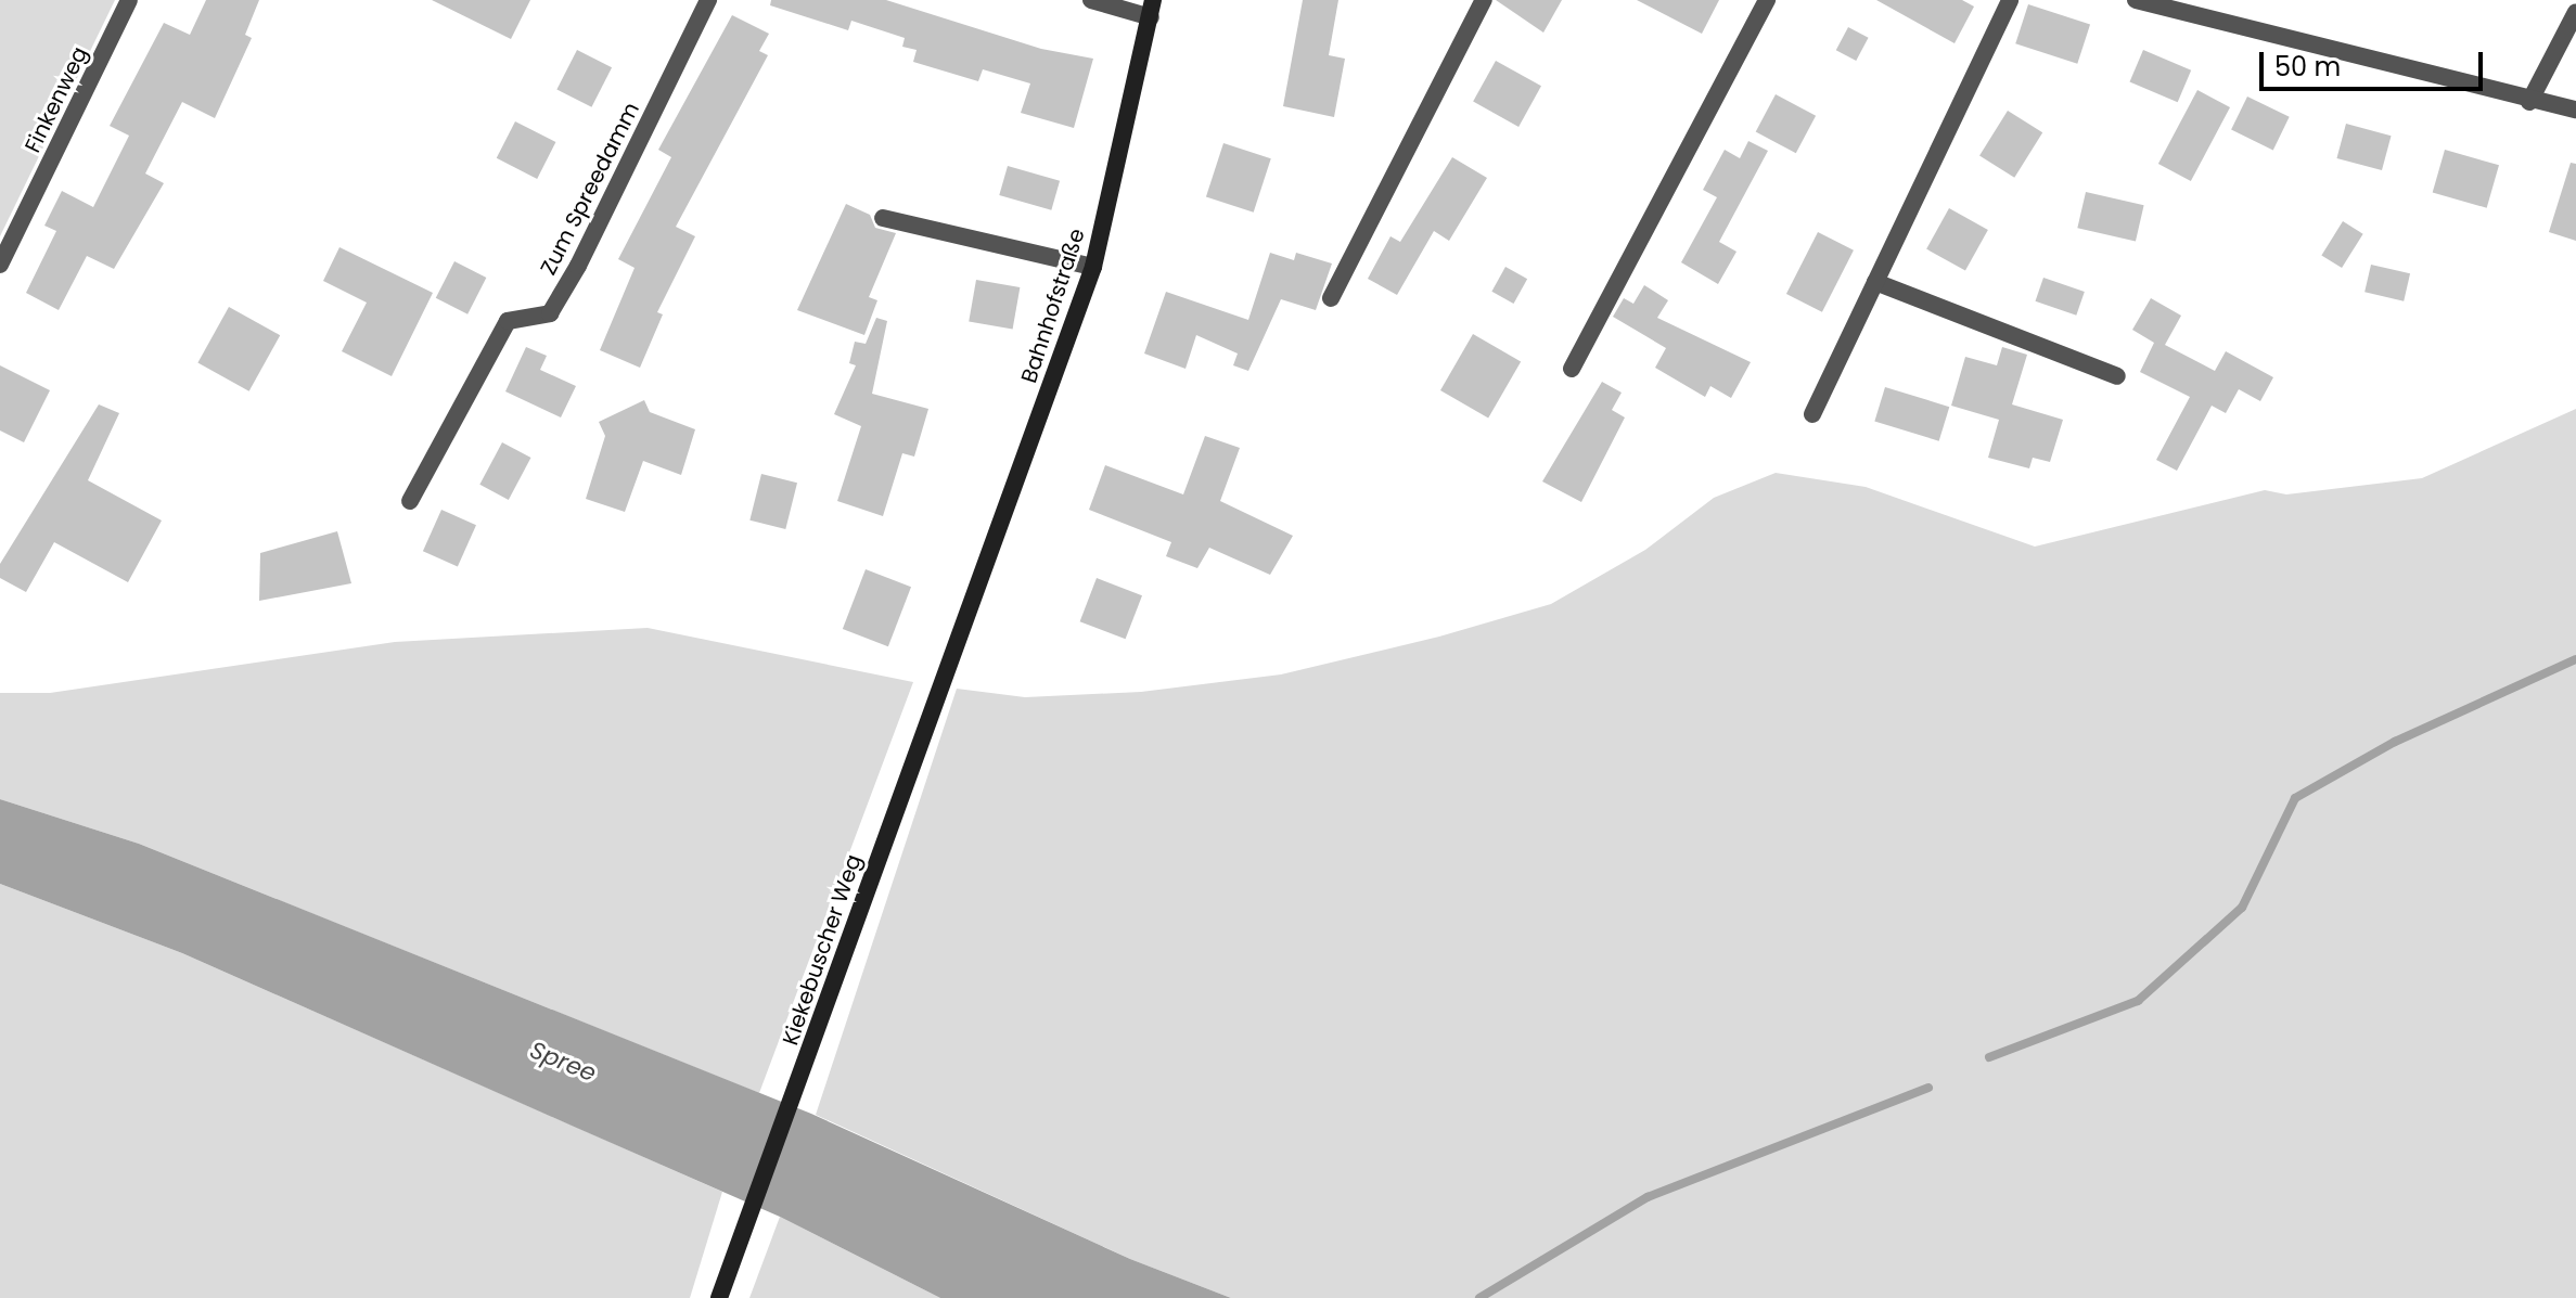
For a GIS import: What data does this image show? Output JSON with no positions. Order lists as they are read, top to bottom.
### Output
{
  "streets": {
    "main road": ["Bahnhofstraße", "Kiekebuscher Weg"],
    "street": ["Finkenweg", "Zum Spreedamm"]
  },
  "crossings": [
    ["Bahnhofstraße", "Kiekebuscher Weg"]
  ],
  "water": ["Spree"],
  "scale_bar": "50 m"
}
